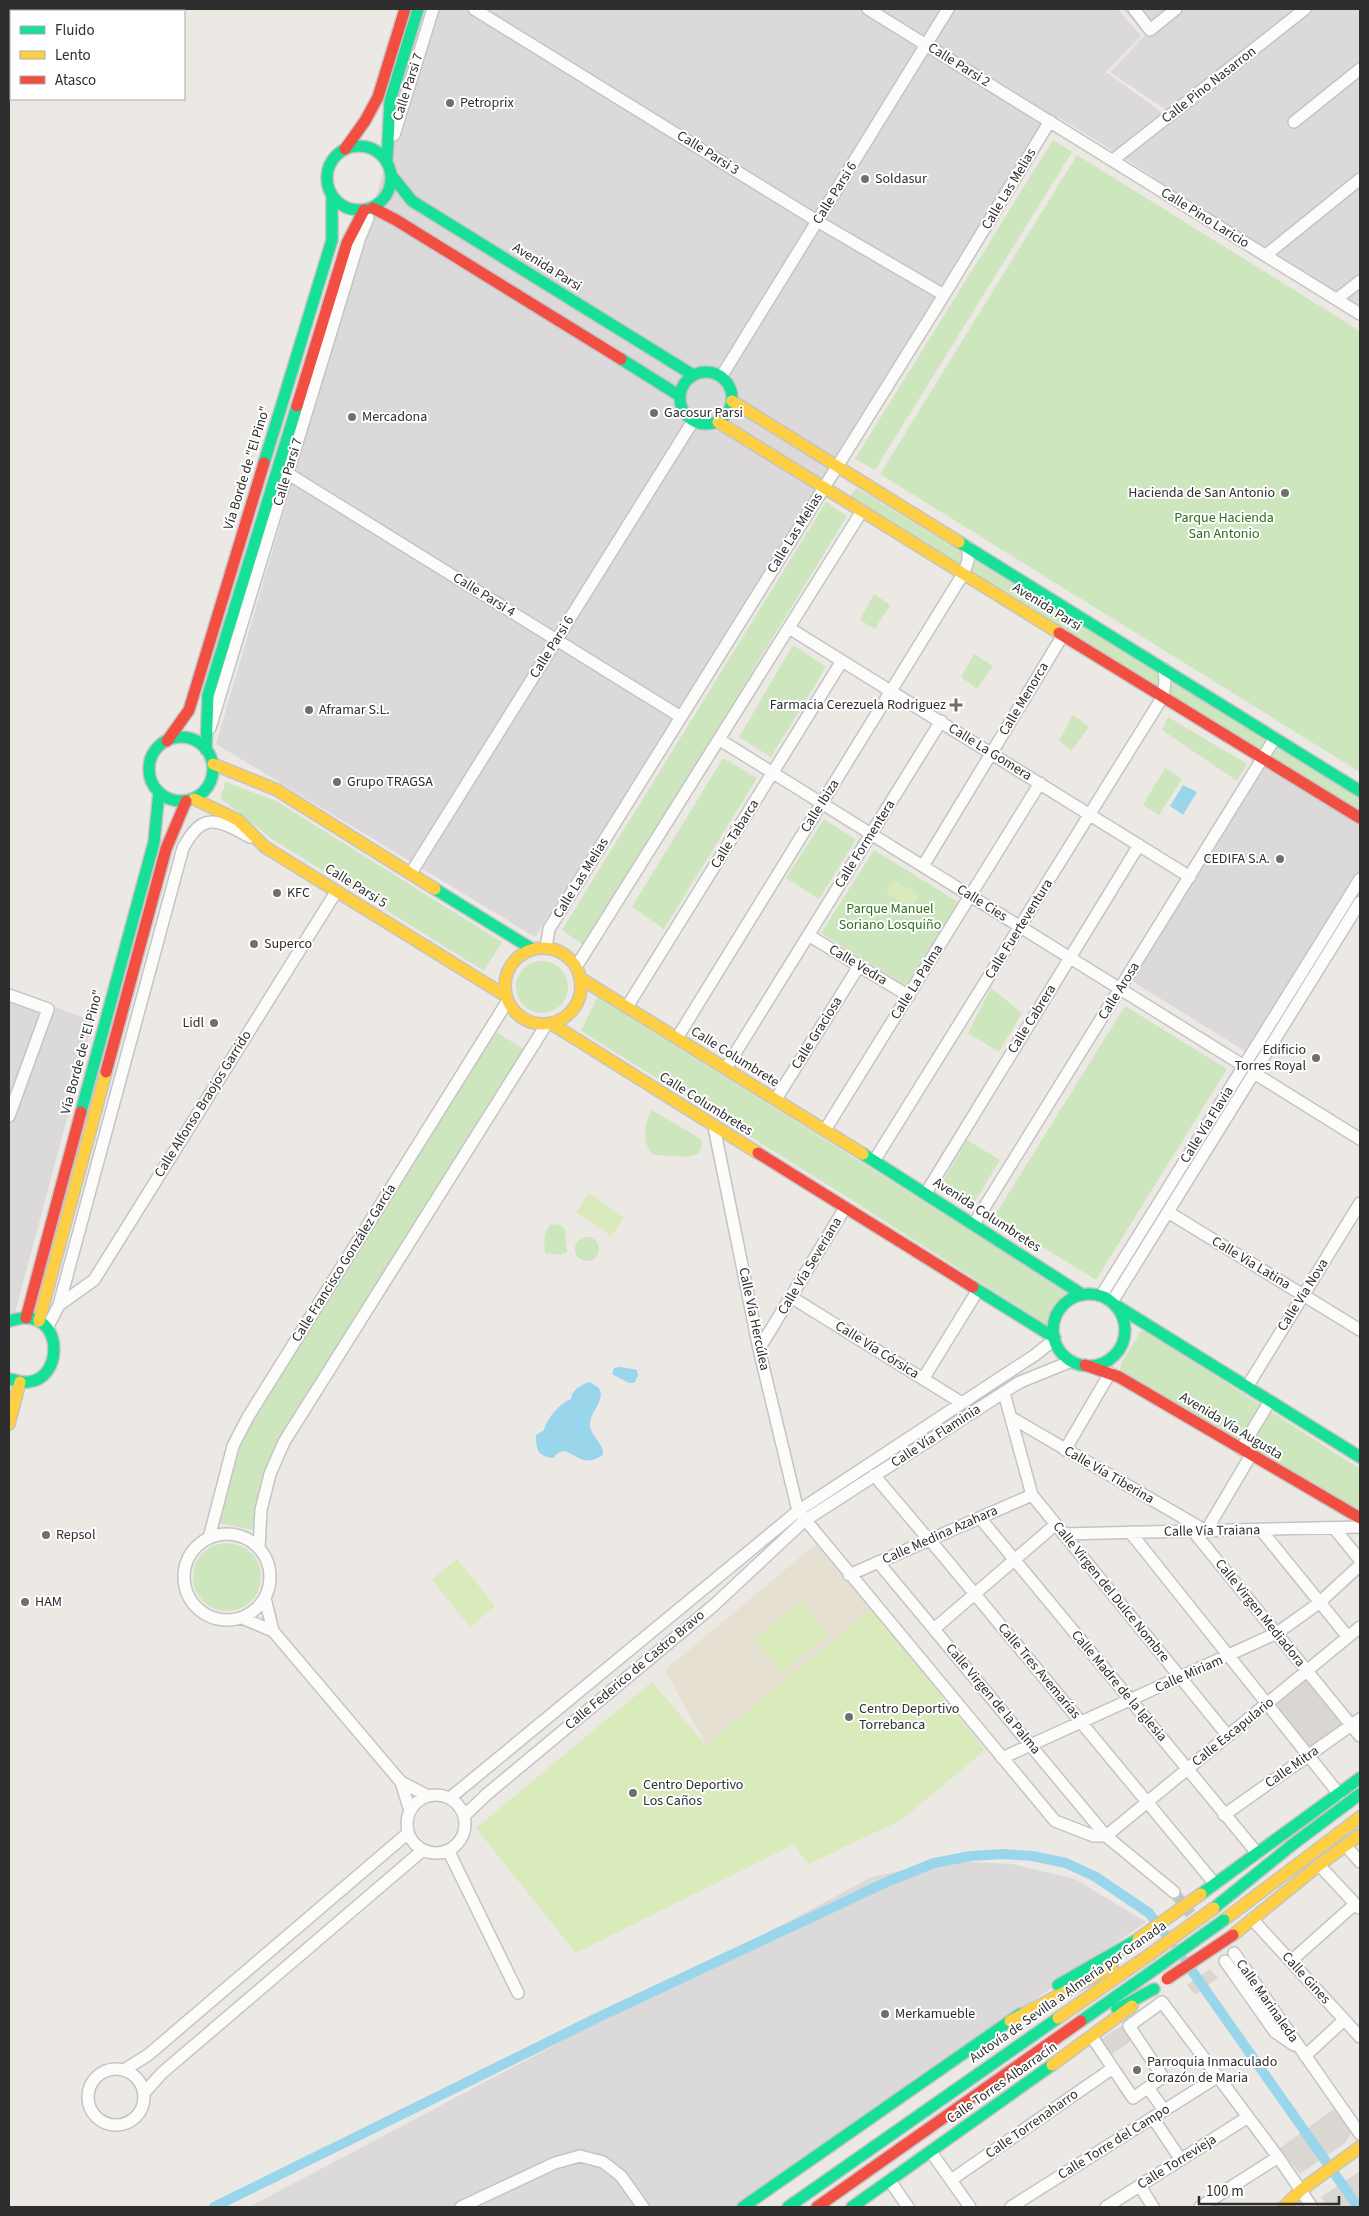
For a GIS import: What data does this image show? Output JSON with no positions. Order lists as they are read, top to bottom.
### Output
{
  "streets": {
    "main road": [
      "Avenida Parsi",
      "Vía Borde de \"El Pino\"",
      "Calle Parsi 5",
      "Calle Columbrete",
      "Calle Columbretes",
      "Avenida Columbretes",
      "Avenida Vía Augusta",
      "Autovía de Sevilla a Almería por Granada",
      "Calle Torres Albarracín"
    ],
    "street": [
      "Calle Parsi 2",
      "Calle Pino Nasarron",
      "Calle Parsi 7",
      "Calle Parsi 3",
      "Calle Las Melias",
      "Calle Parsi 6",
      "Calle Pino Laricio",
      "Calle Parsi 4",
      "Calle Menorca",
      "Calle La Gomera",
      "Calle Ibiza",
      "Calle Tabarca",
      "Calle Formentera",
      "Calle Cies",
      "Calle Fuerteventura",
      "Calle Vedra",
      "Calle La Palma",
      "Calle Arosa",
      "Calle Cabrera",
      "Calle Graciosa",
      "Calle Alfonso Braojos Garrido",
      "Calle Vía Flavia",
      "Calle Francisco González García",
      "Calle Via Latina",
      "Calle Vía Severiana",
      "Calle Via Nova",
      "Calle Vía Hercúlea",
      "Calle Vía Córsica",
      "Calle Vía Flaminia",
      "Calle Vía Tiberina",
      "Calle Vía Traiana",
      "Calle Medina Azahara",
      "Calle Virgen del Dulce Nombre",
      "Calle Virgen Mediadora",
      "Calle Federico de Castro Bravo",
      "Calle Tres Avemarías",
      "Calle Miriam",
      "Calle Madre de la Iglesia",
      "Calle Virgen de la Palma",
      "Calle Escapulario",
      "Calle Mitra",
      "Calle Gines",
      "Calle Marinaleda",
      "Calle Torrenaharro",
      "Calle Torre del Campo",
      "Calle Torrevieja"
    ]
  },
  "crossings": [
    ["Calle Parsi 2", "Calle Las Melias"],
    ["Calle Parsi 2", "Calle Parsi 6"],
    ["Calle Parsi 2", "Calle Pino Laricio"],
    ["Calle Pino Nasarron", "Calle Pino Laricio"],
    ["Calle Parsi 7", "Avenida Parsi"],
    ["Calle Parsi 7", "Vía Borde de \"El Pino\""],
    ["Calle Parsi 7", "Calle Parsi 4"],
    ["Calle Parsi 3", "Calle Las Melias"],
    ["Calle Parsi 3", "Calle Parsi 6"],
    ["Calle Las Melias", "Calle Pino Laricio"],
    ["Calle Las Melias", "Avenida Parsi"],
    ["Calle Las Melias", "Calle Parsi 4"],
    ["Calle Las Melias", "Calle Parsi 5"],
    ["Calle Las Melias", "Calle Columbrete"],
    ["Calle Las Melias", "Calle Columbretes"],
    ["Calle Las Melias", "Calle Francisco González García"],
    ["Calle Parsi 6", "Avenida Parsi"],
    ["Calle Parsi 6", "Calle Parsi 4"],
    ["Avenida Parsi", "Vía Borde de \"El Pino\""],
    ["Avenida Parsi", "Calle Menorca"],
    ["Avenida Parsi", "Calle Ibiza"],
    ["Avenida Parsi", "Calle Fuerteventura"],
    ["Avenida Parsi", "Calle Arosa"],
    ["Vía Borde de \"El Pino\"", "Calle Parsi 5"],
    ["Calle Menorca", "Calle La Gomera"],
    ["Calle Menorca", "Calle Cies"],
    ["Calle La Gomera", "Calle Ibiza"],
    ["Calle La Gomera", "Calle Tabarca"],
    ["Calle La Gomera", "Calle Formentera"],
    ["Calle La Gomera", "Calle Fuerteventura"],
    ["Calle La Gomera", "Calle La Palma"],
    ["Calle La Gomera", "Calle Arosa"],
    ["Calle La Gomera", "Calle Cabrera"],
    ["Calle Ibiza", "Calle Cies"],
    ["Calle Ibiza", "Calle Columbrete"],
    ["Calle Tabarca", "Calle Cies"],
    ["Calle Tabarca", "Calle Columbrete"],
    ["Calle Formentera", "Calle Cies"],
    ["Calle Formentera", "Calle Vedra"],
    ["Calle Formentera", "Calle Columbrete"],
    ["Calle Parsi 5", "Calle Columbrete"],
    ["Calle Parsi 5", "Calle Alfonso Braojos Garrido"],
    ["Calle Parsi 5", "Calle Columbretes"],
    ["Calle Parsi 5", "Calle Francisco González García"],
    ["Calle Cies", "Calle Fuerteventura"],
    ["Calle Cies", "Calle La Palma"],
    ["Calle Cies", "Calle Arosa"],
    ["Calle Cies", "Calle Cabrera"],
    ["Calle Cies", "Calle Vía Flavia"],
    ["Calle Fuerteventura", "Calle Columbrete"],
    ["Calle Fuerteventura", "Avenida Columbretes"],
    ["Calle Vedra", "Calle La Palma"],
    ["Calle Vedra", "Calle Graciosa"],
    ["Calle La Palma", "Calle Columbrete"],
    ["Calle Arosa", "Avenida Columbretes"],
    ["Calle Cabrera", "Avenida Columbretes"],
    ["Calle Graciosa", "Calle Columbrete"],
    ["Calle Columbrete", "Calle Columbretes"],
    ["Calle Columbrete", "Avenida Columbretes"],
    ["Calle Columbrete", "Calle Francisco González García"],
    ["Calle Columbretes", "Calle Francisco González García"],
    ["Calle Columbretes", "Calle Vía Severiana"],
    ["Calle Columbretes", "Calle Vía Hercúlea"],
    ["Calle Vía Flavia", "Avenida Columbretes"],
    ["Calle Vía Flavia", "Calle Via Latina"],
    ["Calle Vía Flavia", "Avenida Vía Augusta"],
    ["Calle Vía Flavia", "Calle Vía Flaminia"],
    ["Avenida Columbretes", "Avenida Vía Augusta"],
    ["Avenida Columbretes", "Calle Vía Flaminia"],
    ["Calle Via Latina", "Calle Via Nova"],
    ["Calle Vía Severiana", "Calle Vía Hercúlea"],
    ["Calle Vía Severiana", "Calle Vía Córsica"],
    ["Calle Vía Hercúlea", "Calle Vía Flaminia"],
    ["Calle Vía Hercúlea", "Calle Medina Azahara"],
    ["Calle Vía Hercúlea", "Calle Federico de Castro Bravo"],
    ["Calle Vía Hercúlea", "Calle Miriam"],
    ["Calle Vía Hercúlea", "Calle Virgen de la Palma"],
    ["Calle Vía Hercúlea", "Calle Escapulario"],
    ["Calle Vía Córsica", "Calle Vía Flaminia"],
    ["Avenida Vía Augusta", "Calle Vía Flaminia"],
    ["Calle Vía Flaminia", "Calle Federico de Castro Bravo"],
    ["Calle Vía Flaminia", "Calle Tres Avemarías"],
    ["Calle Vía Tiberina", "Calle Vía Traiana"],
    ["Calle Vía Traiana", "Calle Virgen del Dulce Nombre"],
    ["Calle Vía Traiana", "Calle Virgen Mediadora"],
    ["Calle Medina Azahara", "Calle Virgen del Dulce Nombre"],
    ["Calle Medina Azahara", "Calle Tres Avemarías"],
    ["Calle Medina Azahara", "Calle Madre de la Iglesia"],
    ["Calle Medina Azahara", "Calle Virgen de la Palma"],
    ["Calle Virgen del Dulce Nombre", "Calle Miriam"],
    ["Calle Virgen del Dulce Nombre", "Calle Escapulario"],
    ["Calle Virgen Mediadora", "Calle Miriam"],
    ["Calle Virgen Mediadora", "Calle Escapulario"],
    ["Calle Virgen Mediadora", "Calle Mitra"],
    ["Calle Tres Avemarías", "Calle Miriam"],
    ["Calle Tres Avemarías", "Calle Escapulario"],
    ["Calle Miriam", "Calle Madre de la Iglesia"],
    ["Calle Miriam", "Calle Virgen de la Palma"],
    ["Calle Madre de la Iglesia", "Calle Escapulario"],
    ["Calle Madre de la Iglesia", "Calle Mitra"],
    ["Calle Virgen de la Palma", "Calle Escapulario"],
    ["Calle Gines", "Calle Torres Albarracín"]
  ],
  "parks": ["Parque Hacienda San Antonio", "Parque Manuel Soriano Losquiño"],
  "places": {
    "other": [
      "Petroprix",
      "Soldasur",
      "Gacosur Parsi",
      "Mercadona",
      "Hacienda de San Antonio",
      "Aframar S.L.",
      "Grupo TRAGSA",
      "CEDIFA S.A.",
      "KFC",
      "Superco",
      "Lidl",
      "Edificio Torres Royal",
      "Repsol",
      "HAM",
      "Centro Deportivo Torrebanca",
      "Centro Deportivo Los Caños",
      "Merkamueble",
      "Parroquia Inmaculado Corazón de Maria"
    ],
    "health": ["Farmacia Cerezuela Rodriguez"]
  },
  "legend": ["Fluido", "Lento", "Atasco"],
  "scale_bar": "100 m"
}
